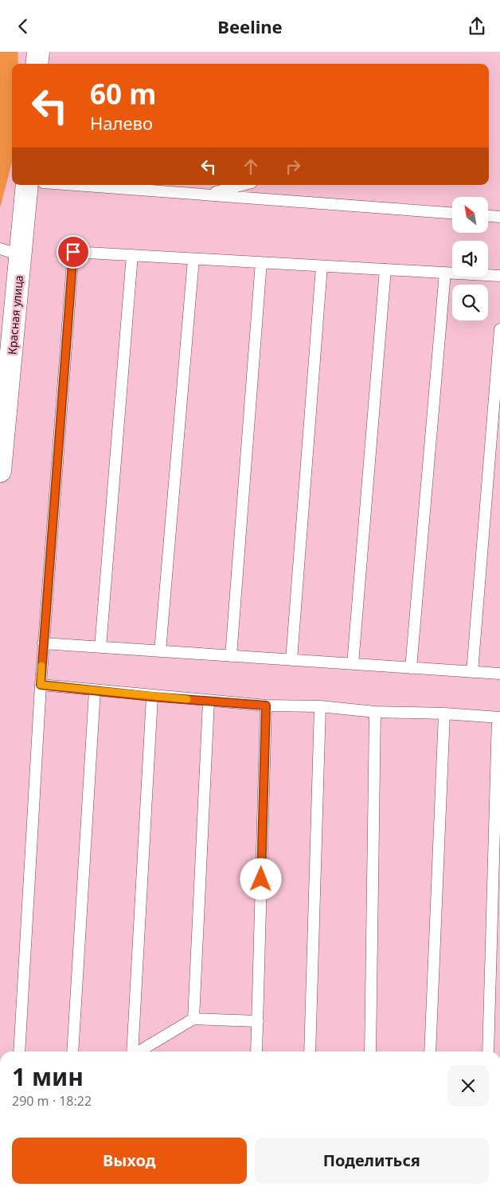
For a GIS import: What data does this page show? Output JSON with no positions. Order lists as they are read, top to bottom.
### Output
{
  "streets": {
    "street": ["Красная улица"]
  },
  "north": "top left",
  "page": {
    "header": "Beeline",
    "turn": ["60 m", "Налево"],
    "heading": ["1 мин", "290 m · 18:22"],
    "buttons": ["Выход", "Поделиться"]
  }
}
